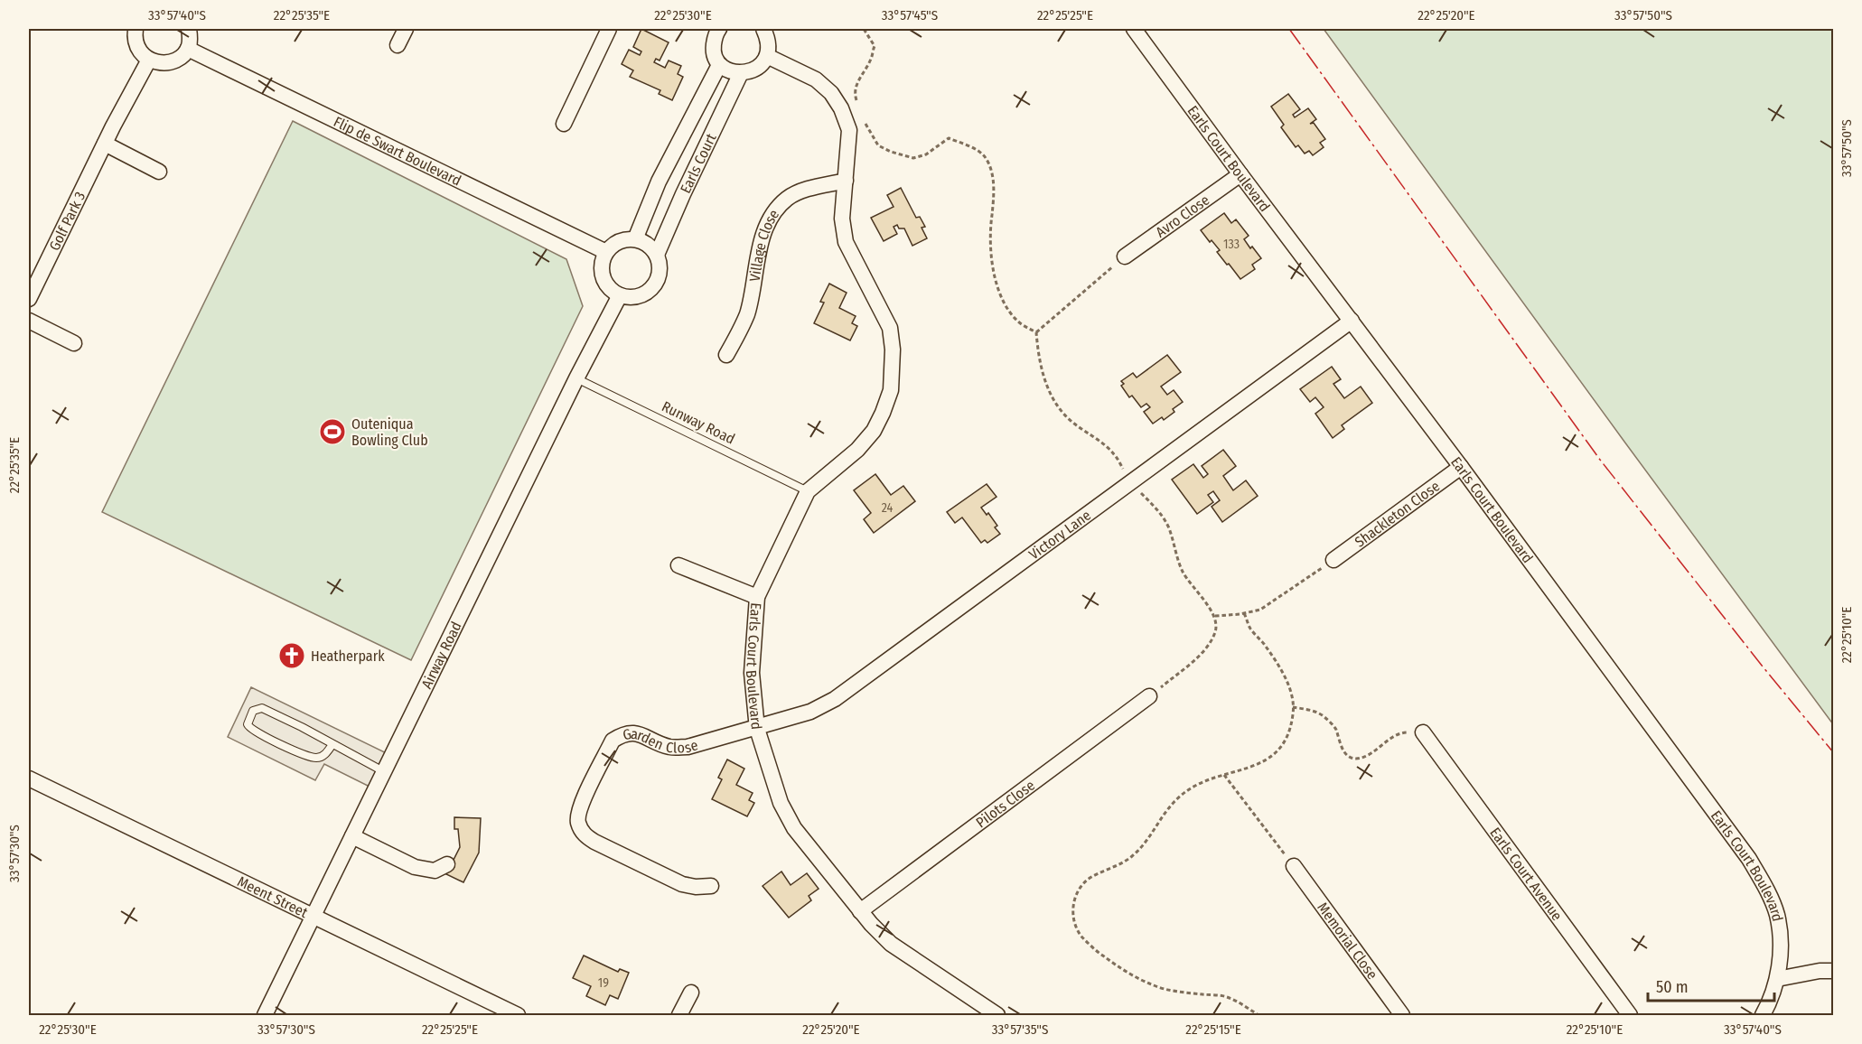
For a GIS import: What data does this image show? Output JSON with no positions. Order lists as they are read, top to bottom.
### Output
{
  "streets": {
    "street": [
      "Flip de Swart Boulevard",
      "Earls Court Boulevard",
      "Earls Court",
      "Avro Close",
      "Golf Park 3",
      "Village Close",
      "Shackleton Close",
      "Victory Lane",
      "Airway Road",
      "Garden Close",
      "Pilots Close",
      "Earls Court Avenue",
      "Meent Street",
      "Memorial Close"
    ],
    "lane": ["Runway Road"]
  },
  "crossings": [
    ["Flip de Swart Boulevard", "Earls Court"],
    ["Flip de Swart Boulevard", "Airway Road"],
    ["Earls Court Boulevard", "Avro Close"],
    ["Earls Court Boulevard", "Village Close"],
    ["Earls Court Boulevard", "Runway Road"],
    ["Earls Court Boulevard", "Shackleton Close"],
    ["Earls Court Boulevard", "Victory Lane"],
    ["Earls Court Boulevard", "Garden Close"],
    ["Earls Court Boulevard", "Pilots Close"],
    ["Earls Court", "Airway Road"],
    ["Runway Road", "Airway Road"],
    ["Victory Lane", "Garden Close"],
    ["Airway Road", "Meent Street"]
  ],
  "places": {
    "sports": ["Outeniqua Bowling Club"],
    "church": ["Heatherpark"]
  },
  "house_numbers": ["133", "24", "19"],
  "scale_bar": "50 m",
  "coordinates": [
    "33°57'40\"S",
    "22°25'35\"E",
    "22°25'30\"E",
    "33°57'45\"S",
    "22°25'25\"E",
    "22°25'20\"E",
    "33°57'50\"S",
    "22°25'10\"E",
    "33°57'30\"S",
    "33°57'35\"S",
    "22°25'15\"E"
  ]
}
